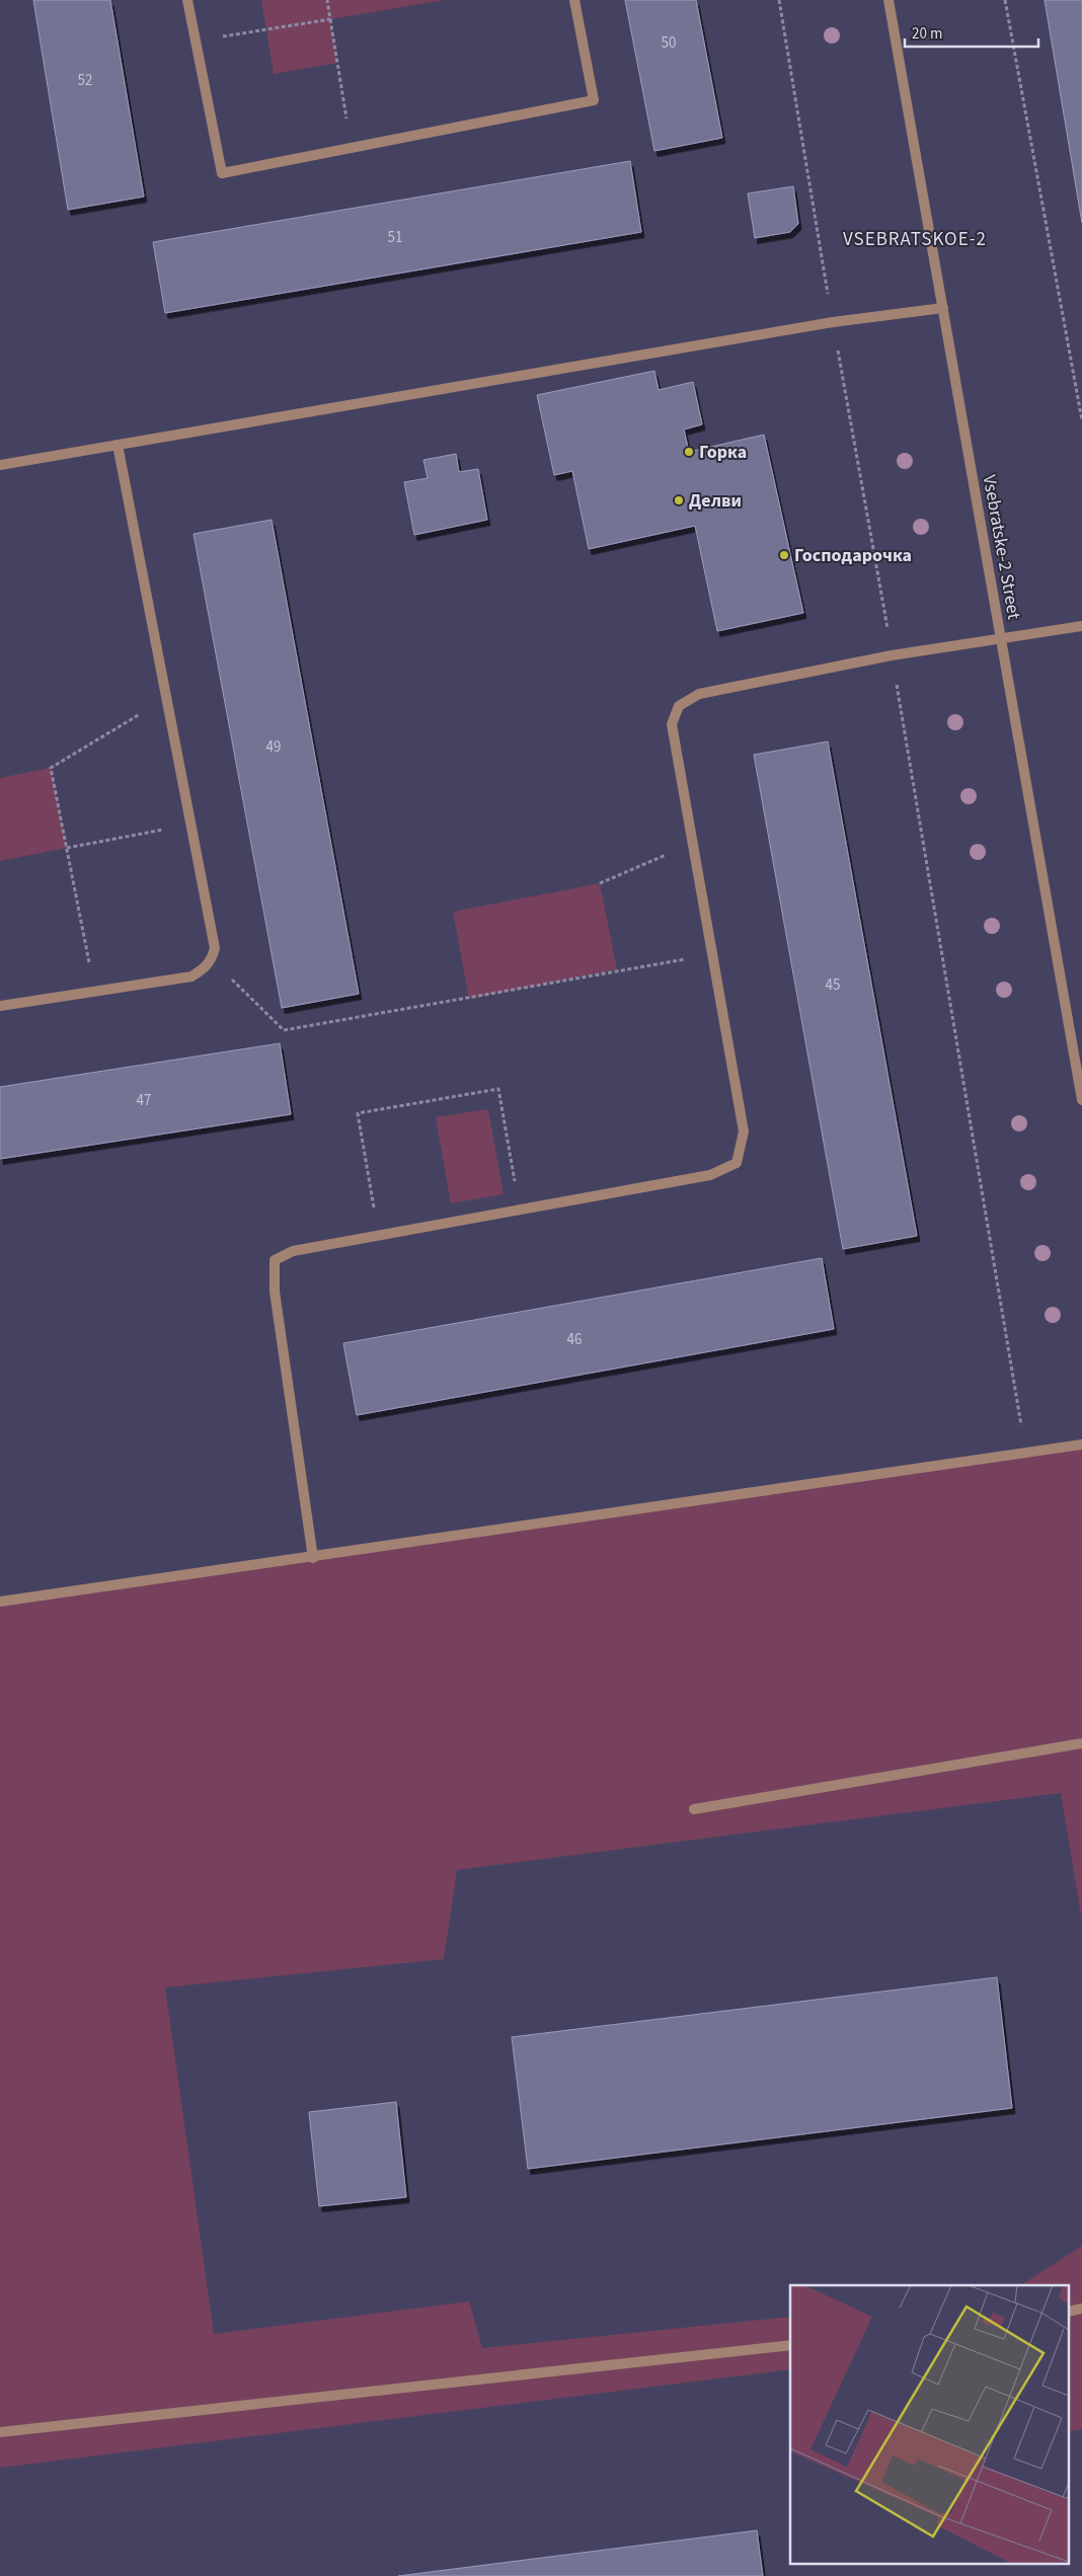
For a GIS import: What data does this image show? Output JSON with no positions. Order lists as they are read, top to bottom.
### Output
{
  "streets": {
    "street": ["Vsebratske-2 Street"]
  },
  "districts": ["VSEBRATSKOE-2"],
  "places": ["Горка", "Делви", "Господарочка"],
  "house_numbers": [
    "50",
    "52",
    "51",
    "49",
    "45",
    "47",
    "46"
  ],
  "scale_bar": "20 m"
}
